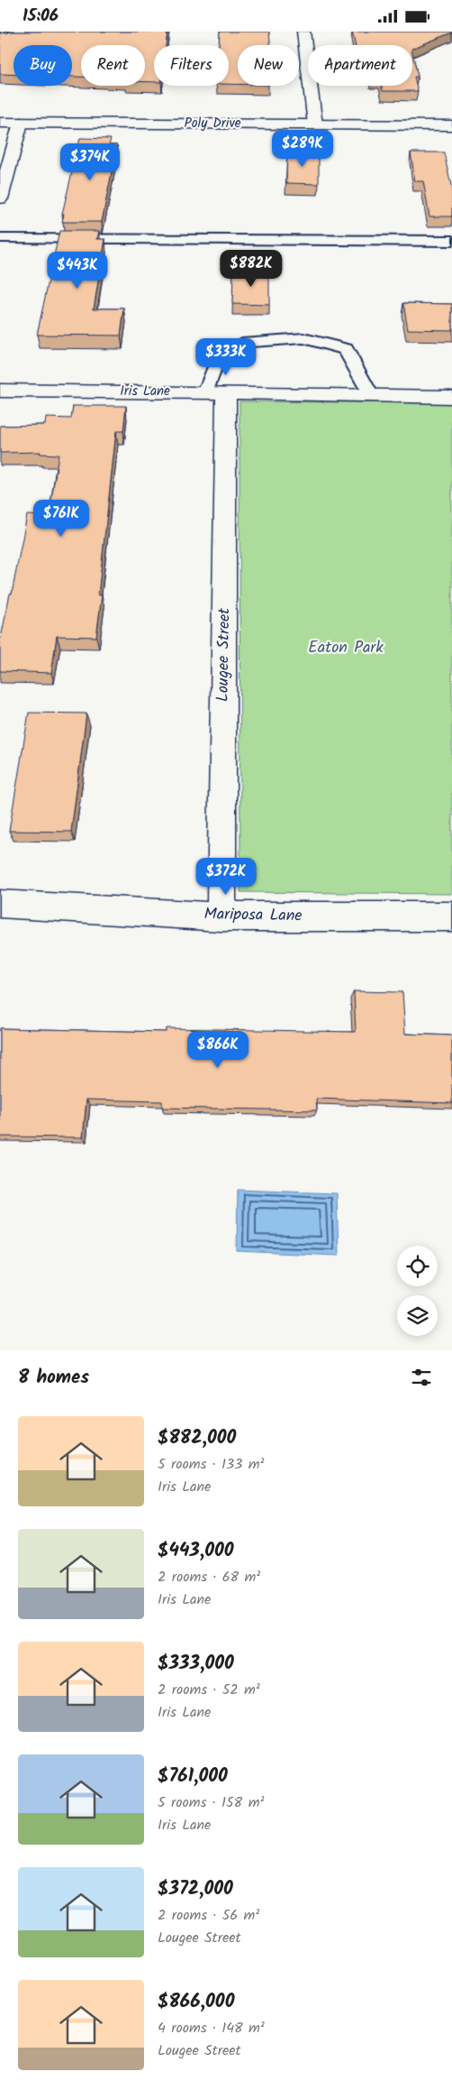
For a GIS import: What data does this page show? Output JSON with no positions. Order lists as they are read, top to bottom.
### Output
{
  "streets": {
    "street": [
      "Poly Drive",
      "Iris Lane",
      "Lougee Street",
      "Mariposa Lane"
    ]
  },
  "crossings": [
    ["Iris Lane", "Lougee Street"],
    ["Lougee Street", "Mariposa Lane"]
  ],
  "parks": ["Eaton Park"],
  "page": {
    "status": "15:06",
    "chip": [
      "Buy",
      "Rent",
      "Filters",
      "New",
      "Apartment"
    ],
    "price": [
      "$289K",
      "$374K",
      "$882K",
      "$443K",
      "$333K",
      "$761K",
      "$372K",
      "$866K"
    ],
    "heading": "8 homes",
    "list": [
      {
        "name": "$882,000",
        "note": "5 rooms · 133 m² · Iris Lane"
      },
      {
        "name": "$443,000",
        "note": "2 rooms · 68 m² · Iris Lane"
      },
      {
        "name": "$333,000",
        "note": "2 rooms · 52 m² · Iris Lane"
      },
      {
        "name": "$761,000",
        "note": "5 rooms · 158 m² · Iris Lane"
      },
      {
        "name": "$372,000",
        "note": "2 rooms · 56 m² · Lougee Street"
      },
      {
        "name": "$866,000",
        "note": "4 rooms · 148 m² · Lougee Street"
      }
    ]
  }
}
